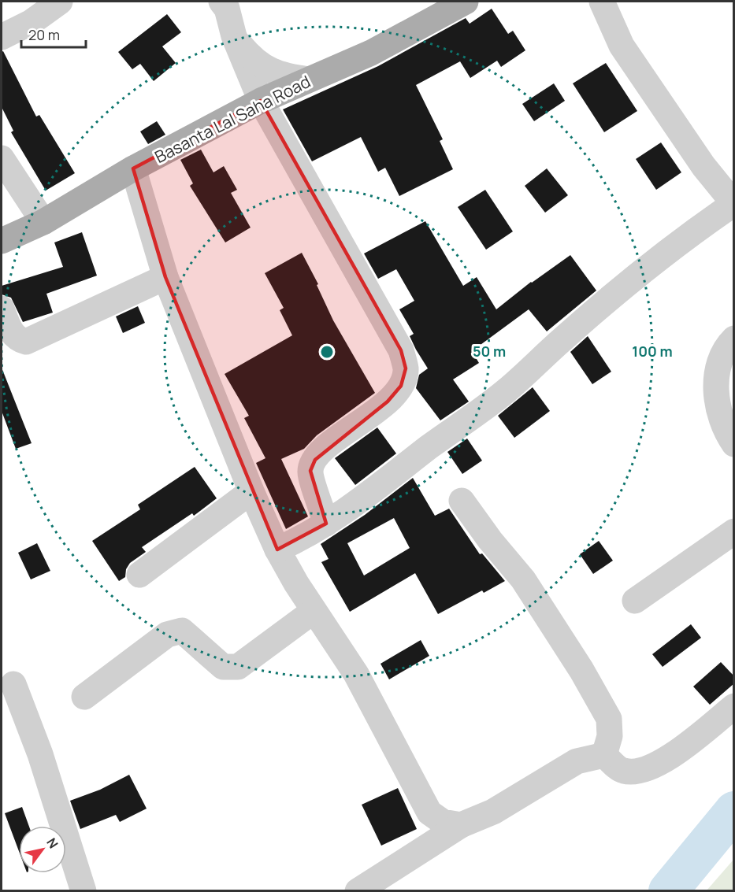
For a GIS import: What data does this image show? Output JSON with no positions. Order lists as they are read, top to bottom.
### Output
{
  "streets": {
    "main road": ["Basanta Lal Saha Road"]
  },
  "scale_bar": "20 m",
  "north": "top right",
  "rings": ["50 m", "100 m"]
}
